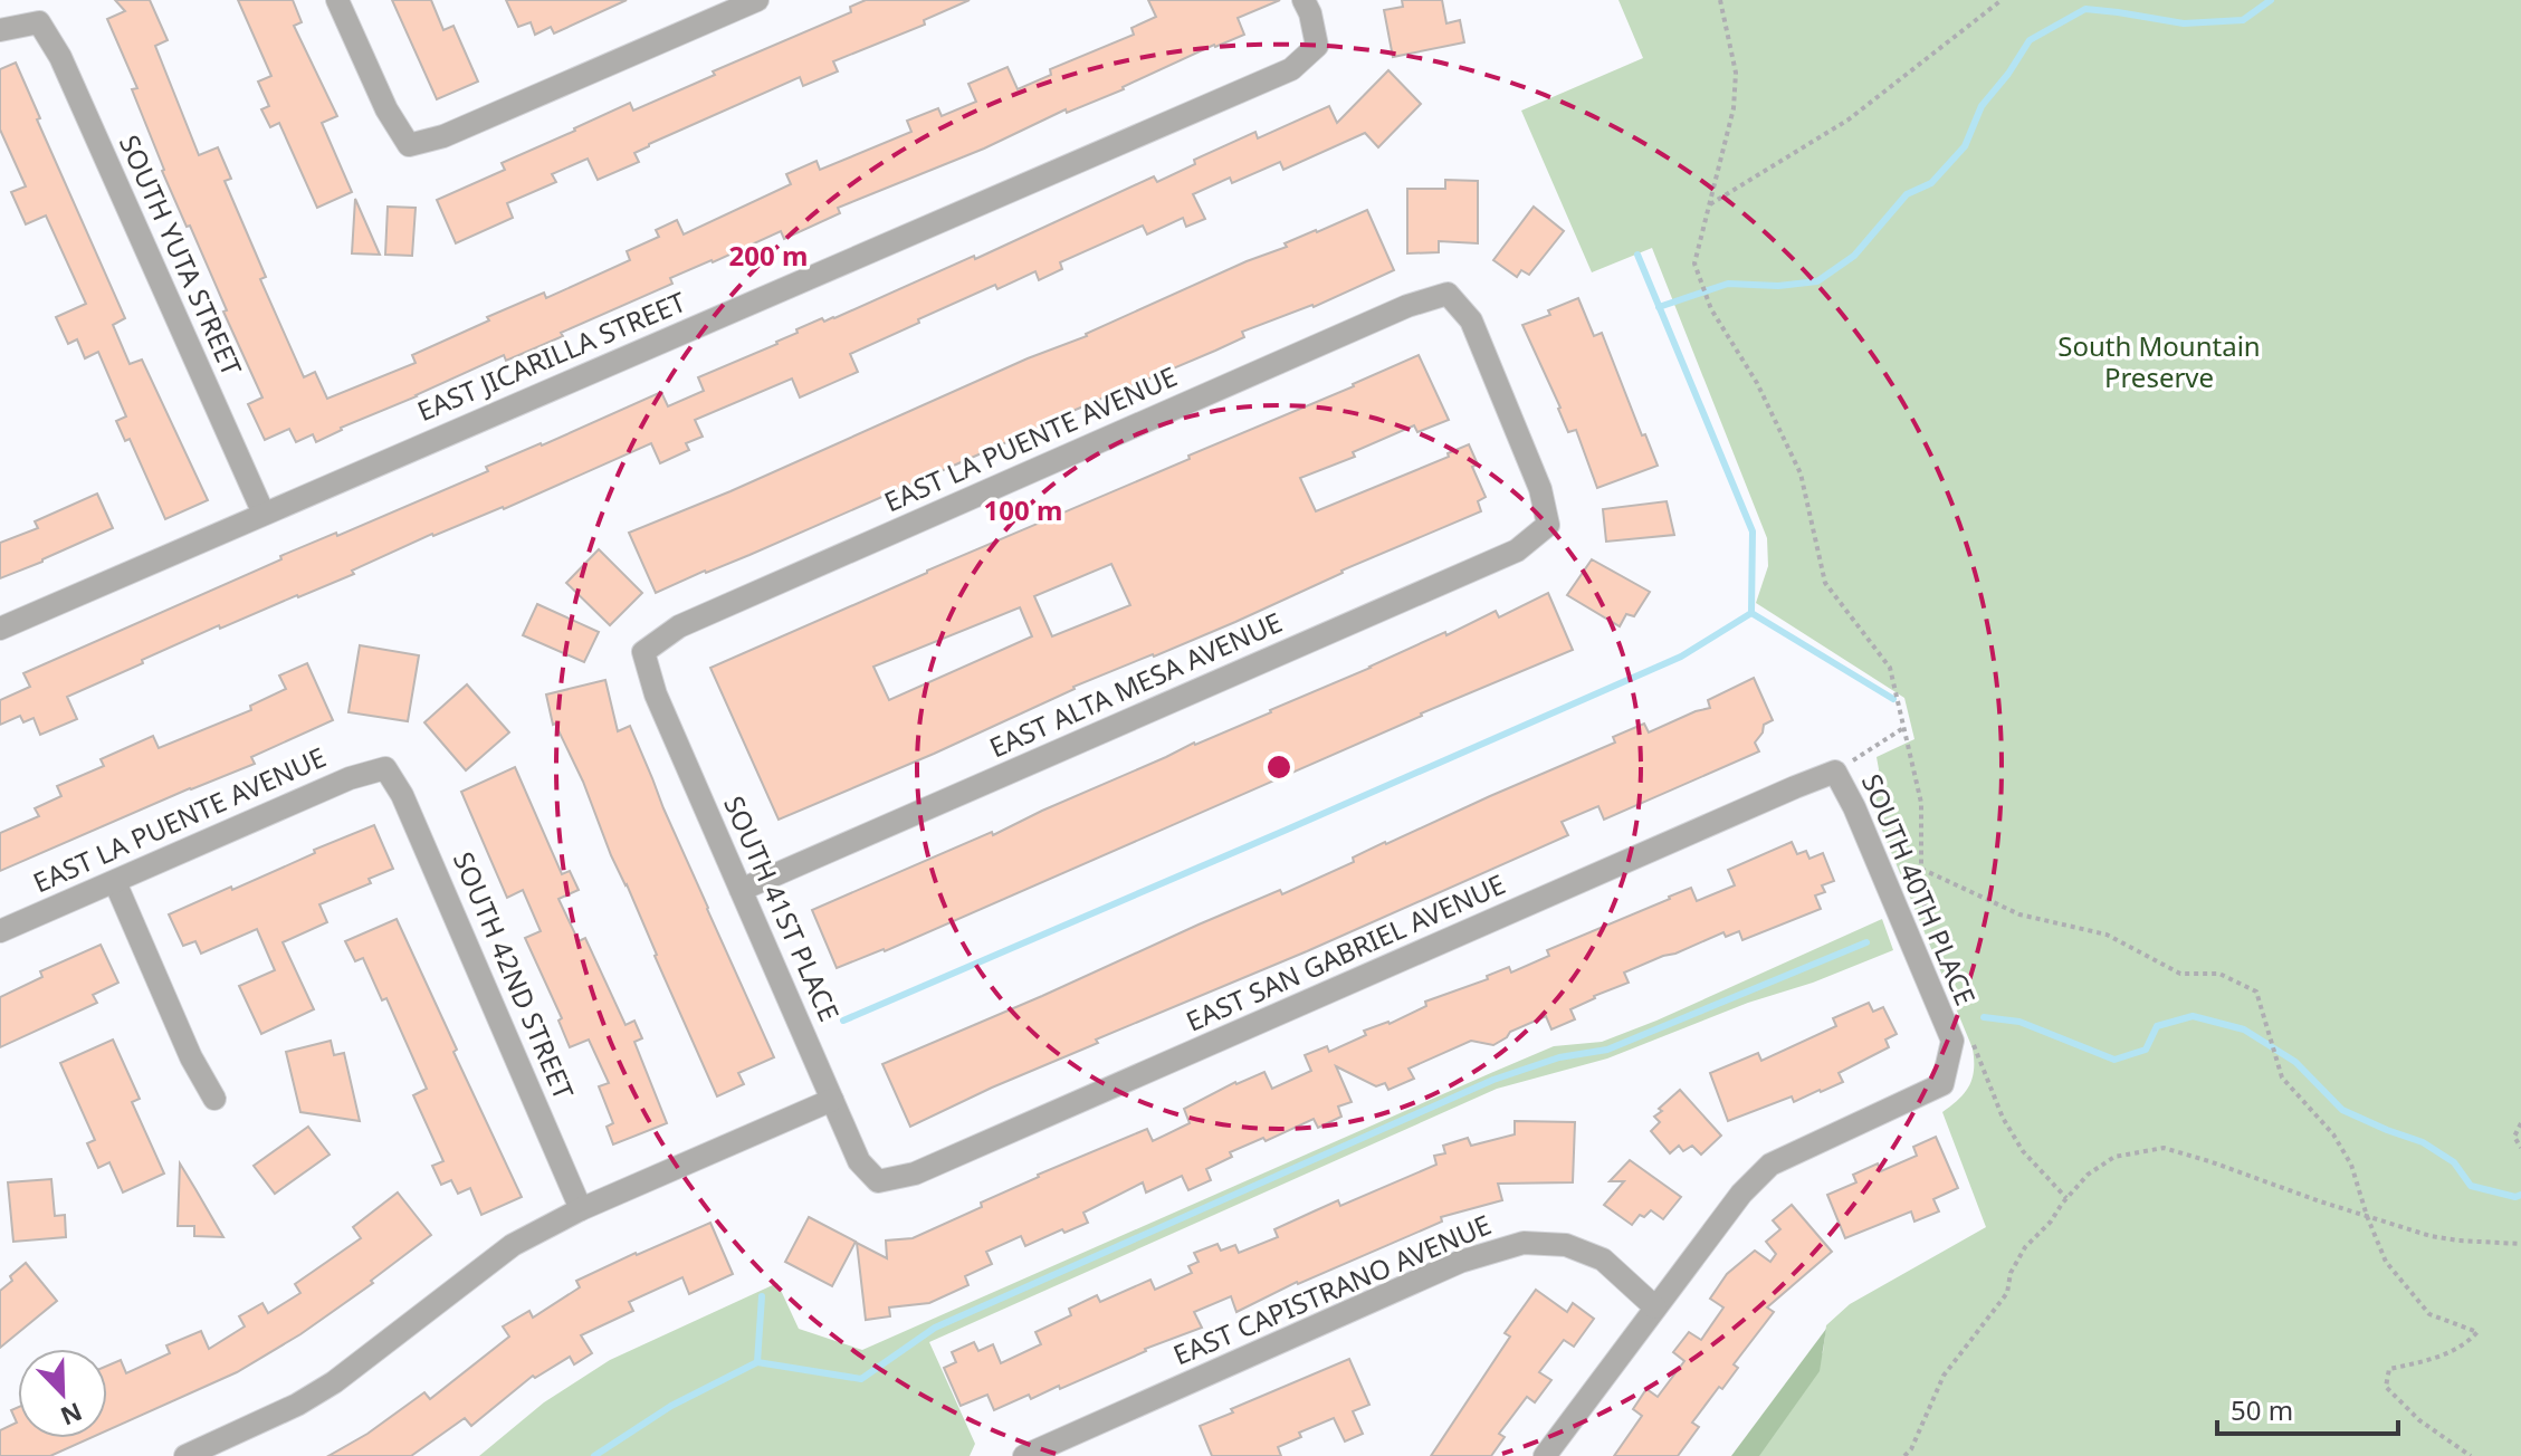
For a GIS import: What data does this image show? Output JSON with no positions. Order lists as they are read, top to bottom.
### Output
{
  "streets": {
    "street": [
      "SOUTH YUTA STREET",
      "EAST JICARILLA STREET",
      "EAST LA PUENTE AVENUE",
      "EAST ALTA MESA AVENUE",
      "SOUTH 40TH PLACE",
      "SOUTH 41ST PLACE",
      "EAST SAN GABRIEL AVENUE",
      "SOUTH 42ND STREET",
      "EAST CAPISTRANO AVENUE"
    ]
  },
  "crossings": [
    ["SOUTH YUTA STREET", "EAST JICARILLA STREET"],
    ["EAST LA PUENTE AVENUE", "EAST ALTA MESA AVENUE"],
    ["EAST LA PUENTE AVENUE", "SOUTH 41ST PLACE"],
    ["EAST LA PUENTE AVENUE", "SOUTH 42ND STREET"],
    ["EAST ALTA MESA AVENUE", "SOUTH 41ST PLACE"],
    ["SOUTH 40TH PLACE", "EAST SAN GABRIEL AVENUE"],
    ["SOUTH 40TH PLACE", "EAST CAPISTRANO AVENUE"],
    ["SOUTH 41ST PLACE", "EAST SAN GABRIEL AVENUE"]
  ],
  "parks": ["South Mountain Preserve"],
  "scale_bar": "50 m",
  "north": "bottom right",
  "rings": ["200 m", "100 m"]
}
